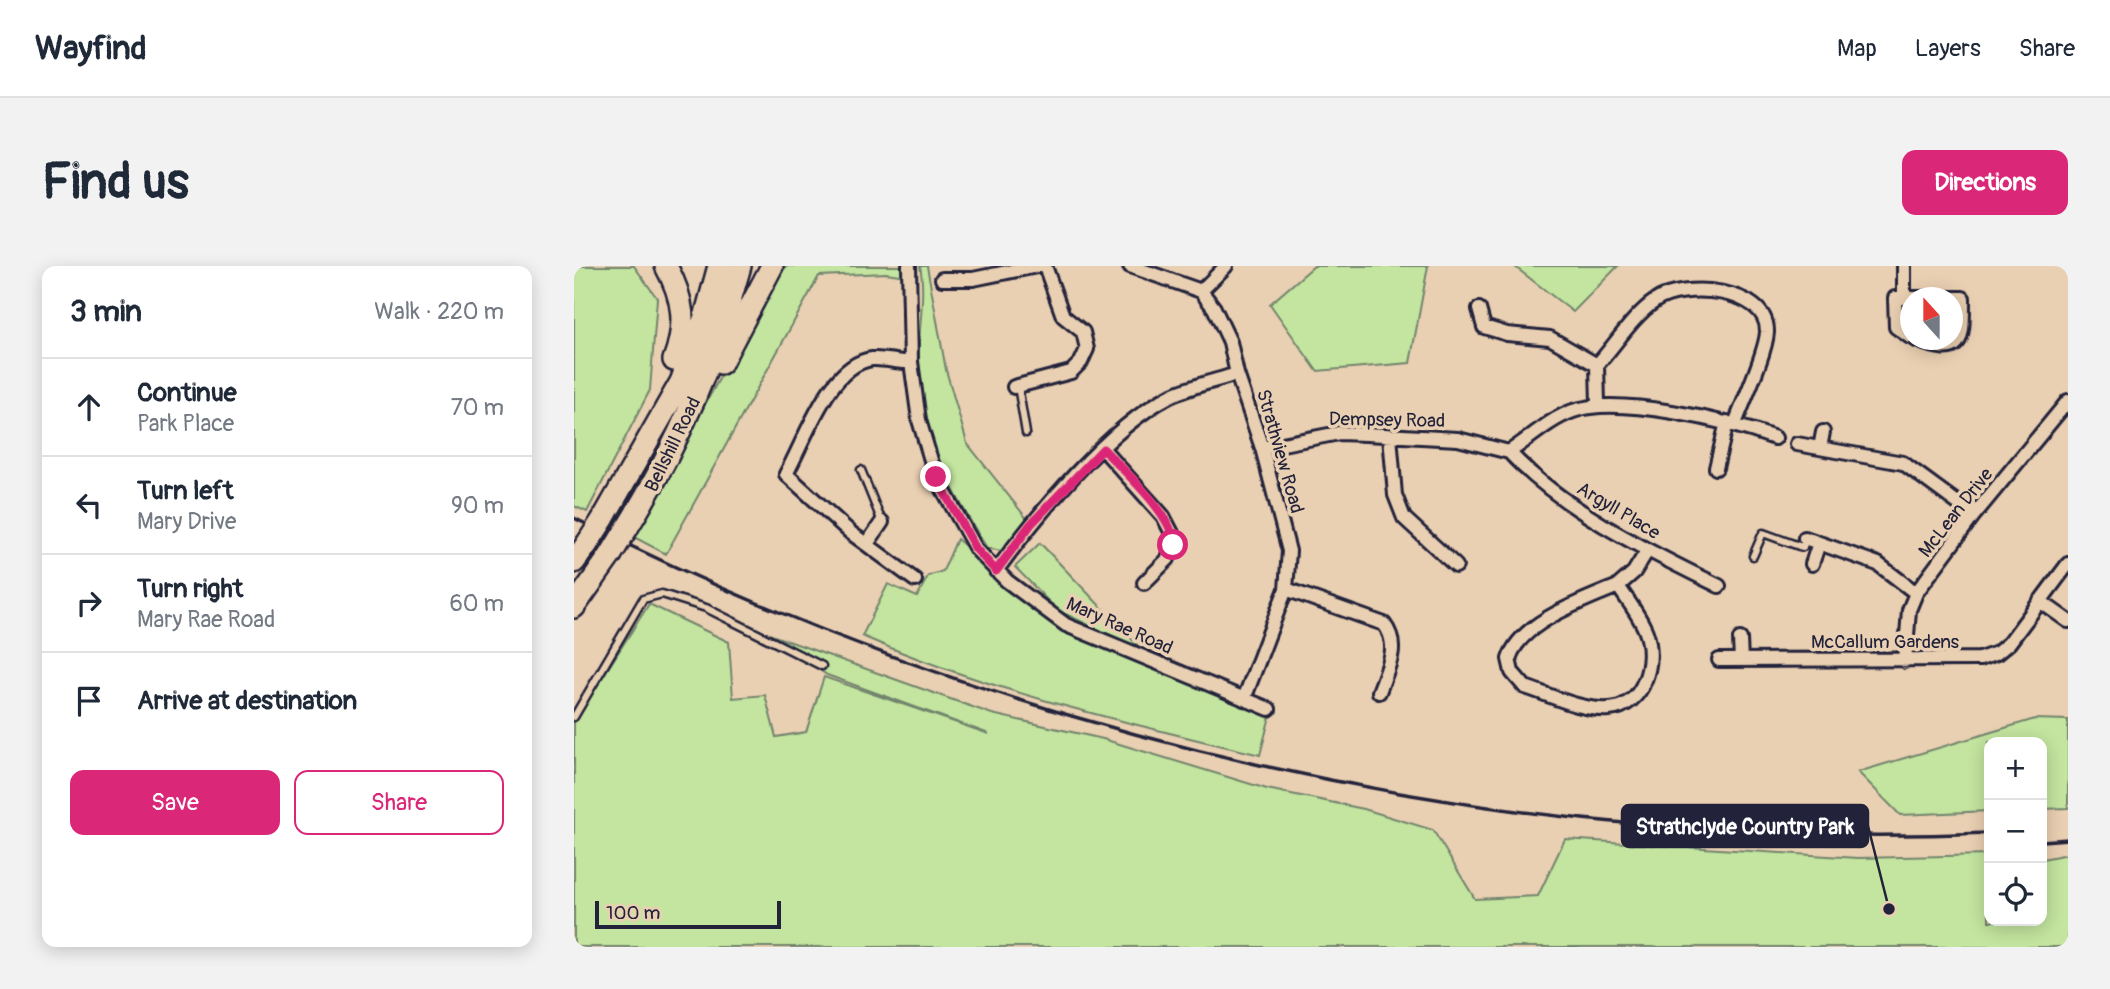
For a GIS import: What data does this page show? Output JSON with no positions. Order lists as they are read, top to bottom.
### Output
{
  "streets": {
    "highway": ["Bellshill Road"],
    "street": [
      "Dempsey Road",
      "Strathview Road",
      "Argyll Place",
      "McLean Drive",
      "Mary Rae Road",
      "McCallum Gardens"
    ]
  },
  "crossings": [
    ["Dempsey Road", "Strathview Road"],
    ["Dempsey Road", "Argyll Place"],
    ["Strathview Road", "Mary Rae Road"],
    ["McLean Drive", "McCallum Gardens"]
  ],
  "places": ["Strathclyde Country Park"],
  "scale_bar": "100 m",
  "north": "top",
  "page": {
    "header": "Wayfind",
    "nav": ["Map", "Layers", "Share"],
    "buttons": [
      "Directions",
      ["Save", "Share"]
    ],
    "title": "Find us",
    "heading": ["3 min", "Walk · 220 m"],
    "list": [
      ["Continue", "Park Place", "70 m"],
      ["Turn left", "Mary Drive", "90 m"],
      ["Turn right", "Mary Rae Road", "60 m"],
      "Arrive at destination"
    ],
    "map_buttons": ["+", "−"],
    "scale": "100 m"
  }
}
